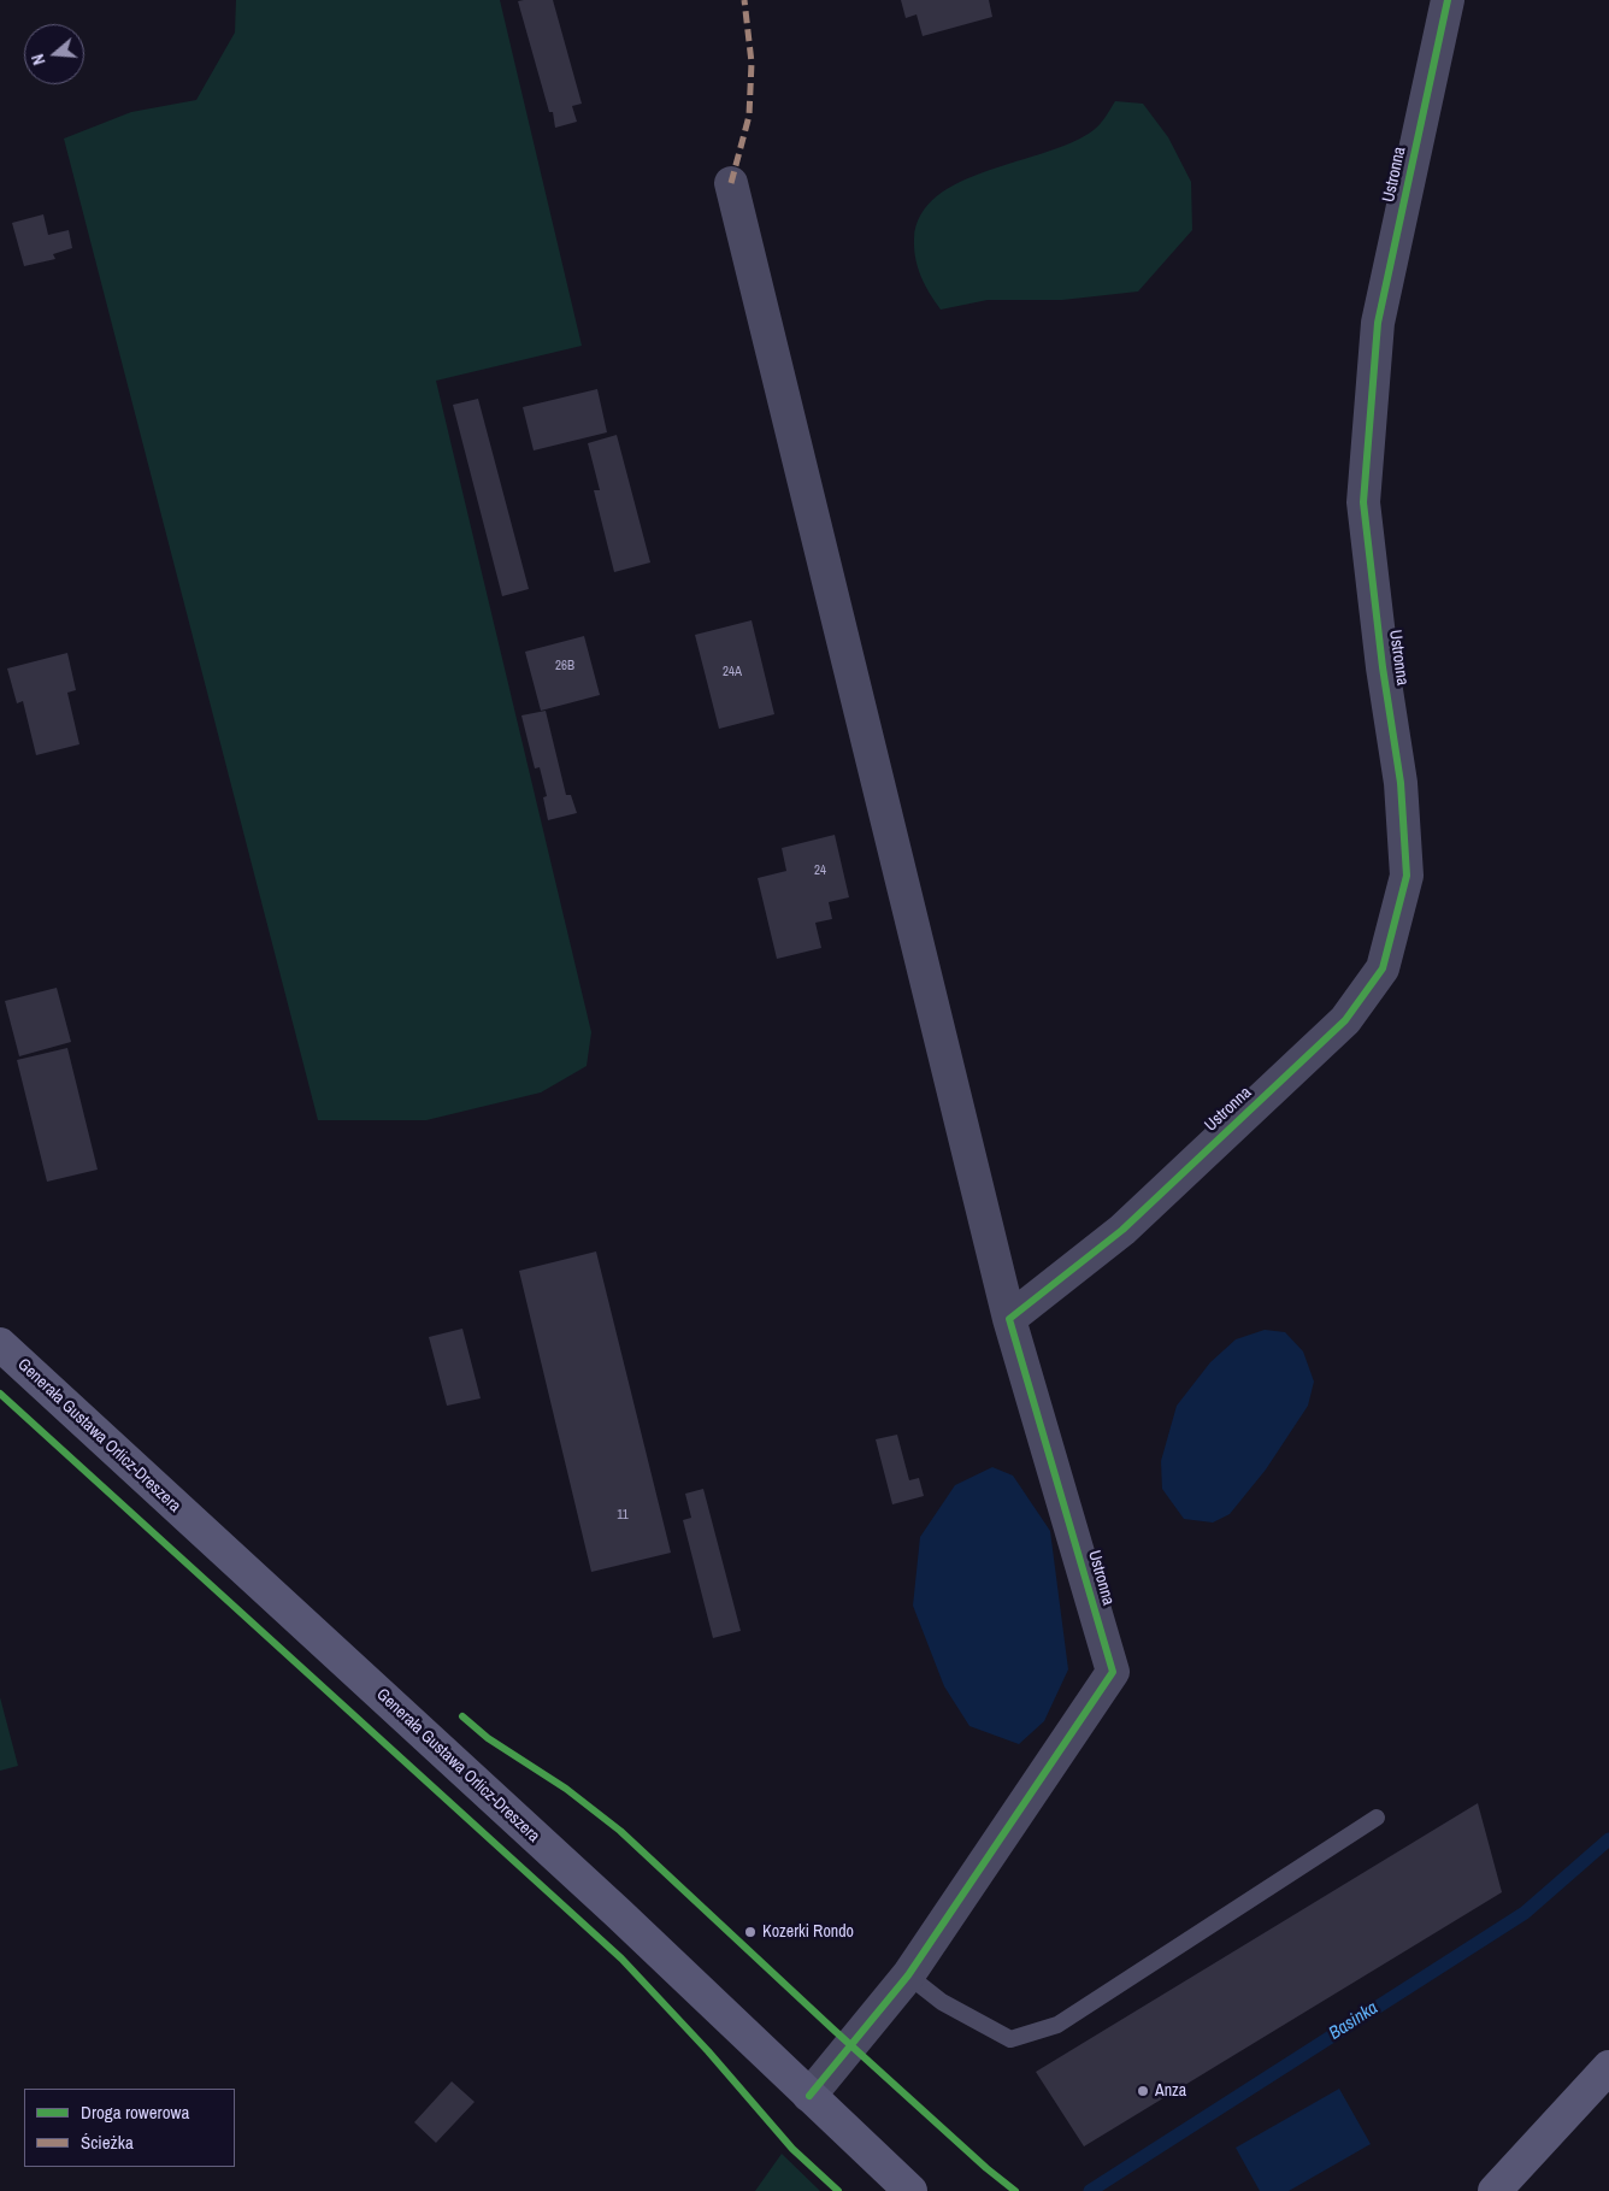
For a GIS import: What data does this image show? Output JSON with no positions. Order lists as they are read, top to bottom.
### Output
{
  "streets": {
    "main road": ["Generała Gustawa Orlicz-Dreszera"],
    "street": ["Ustronna"]
  },
  "crossings": [
    ["Ustronna", "Generała Gustawa Orlicz-Dreszera"]
  ],
  "water": ["Basinka"],
  "places": ["Kozerki Rondo", "Anza"],
  "house_numbers": [
    "26B",
    "24A",
    "24",
    "11"
  ],
  "legend": ["Droga rowerowa", "Ścieżka"],
  "north": "left"
}
